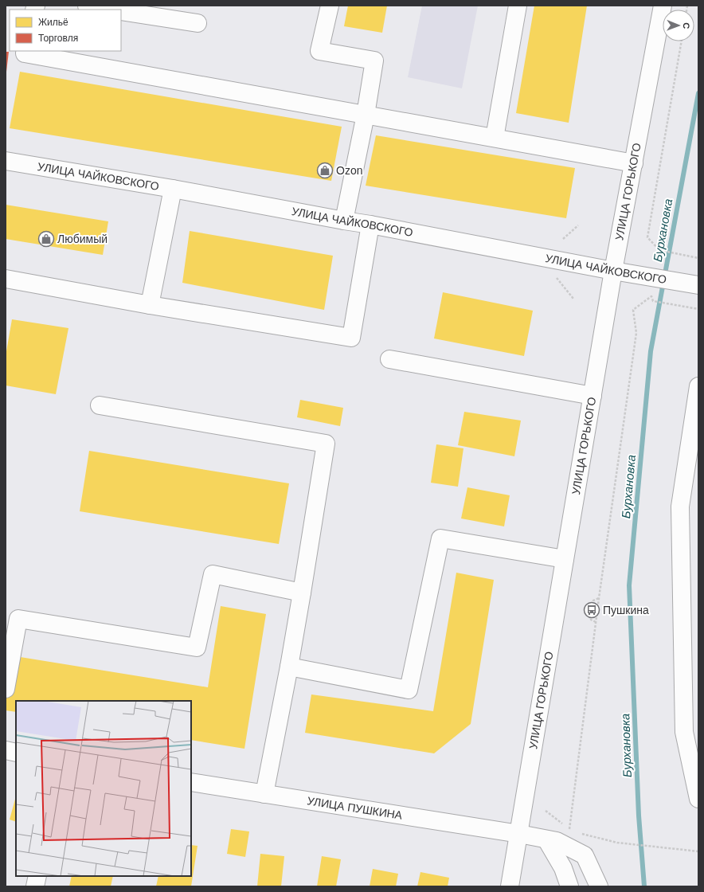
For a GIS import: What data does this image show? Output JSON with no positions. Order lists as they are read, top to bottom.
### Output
{
  "streets": {
    "main road": ["УЛИЦА ЧАЙКОВСКОГО", "УЛИЦА ГОРЬКОГО", "УЛИЦА ПУШКИНА"]
  },
  "crossings": [
    ["УЛИЦА ЧАЙКОВСКОГО", "УЛИЦА ГОРЬКОГО"],
    ["УЛИЦА ГОРЬКОГО", "УЛИЦА ПУШКИНА"]
  ],
  "water": ["Бурхановка"],
  "places": {
    "shop": ["Ozon", "Любимый"],
    "bus stop": ["Пушкина"]
  },
  "legend": ["Жильё", "Торговля"],
  "north": "right"
}
